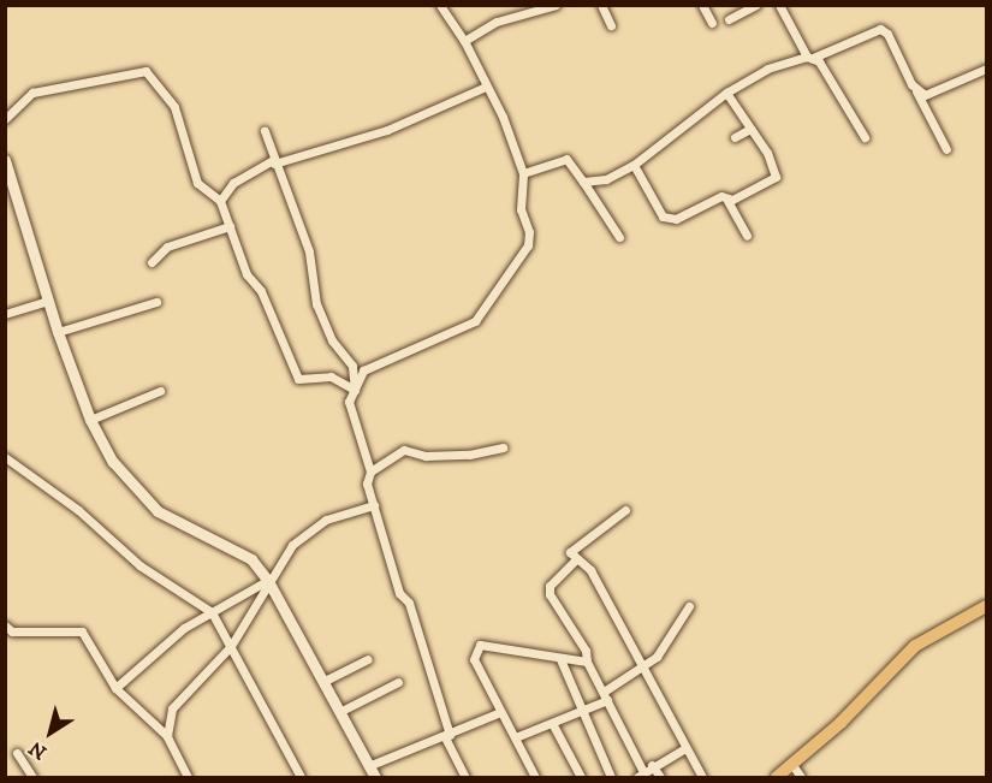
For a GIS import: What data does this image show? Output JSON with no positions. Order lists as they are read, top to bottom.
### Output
{
  "north": "bottom left"
}
